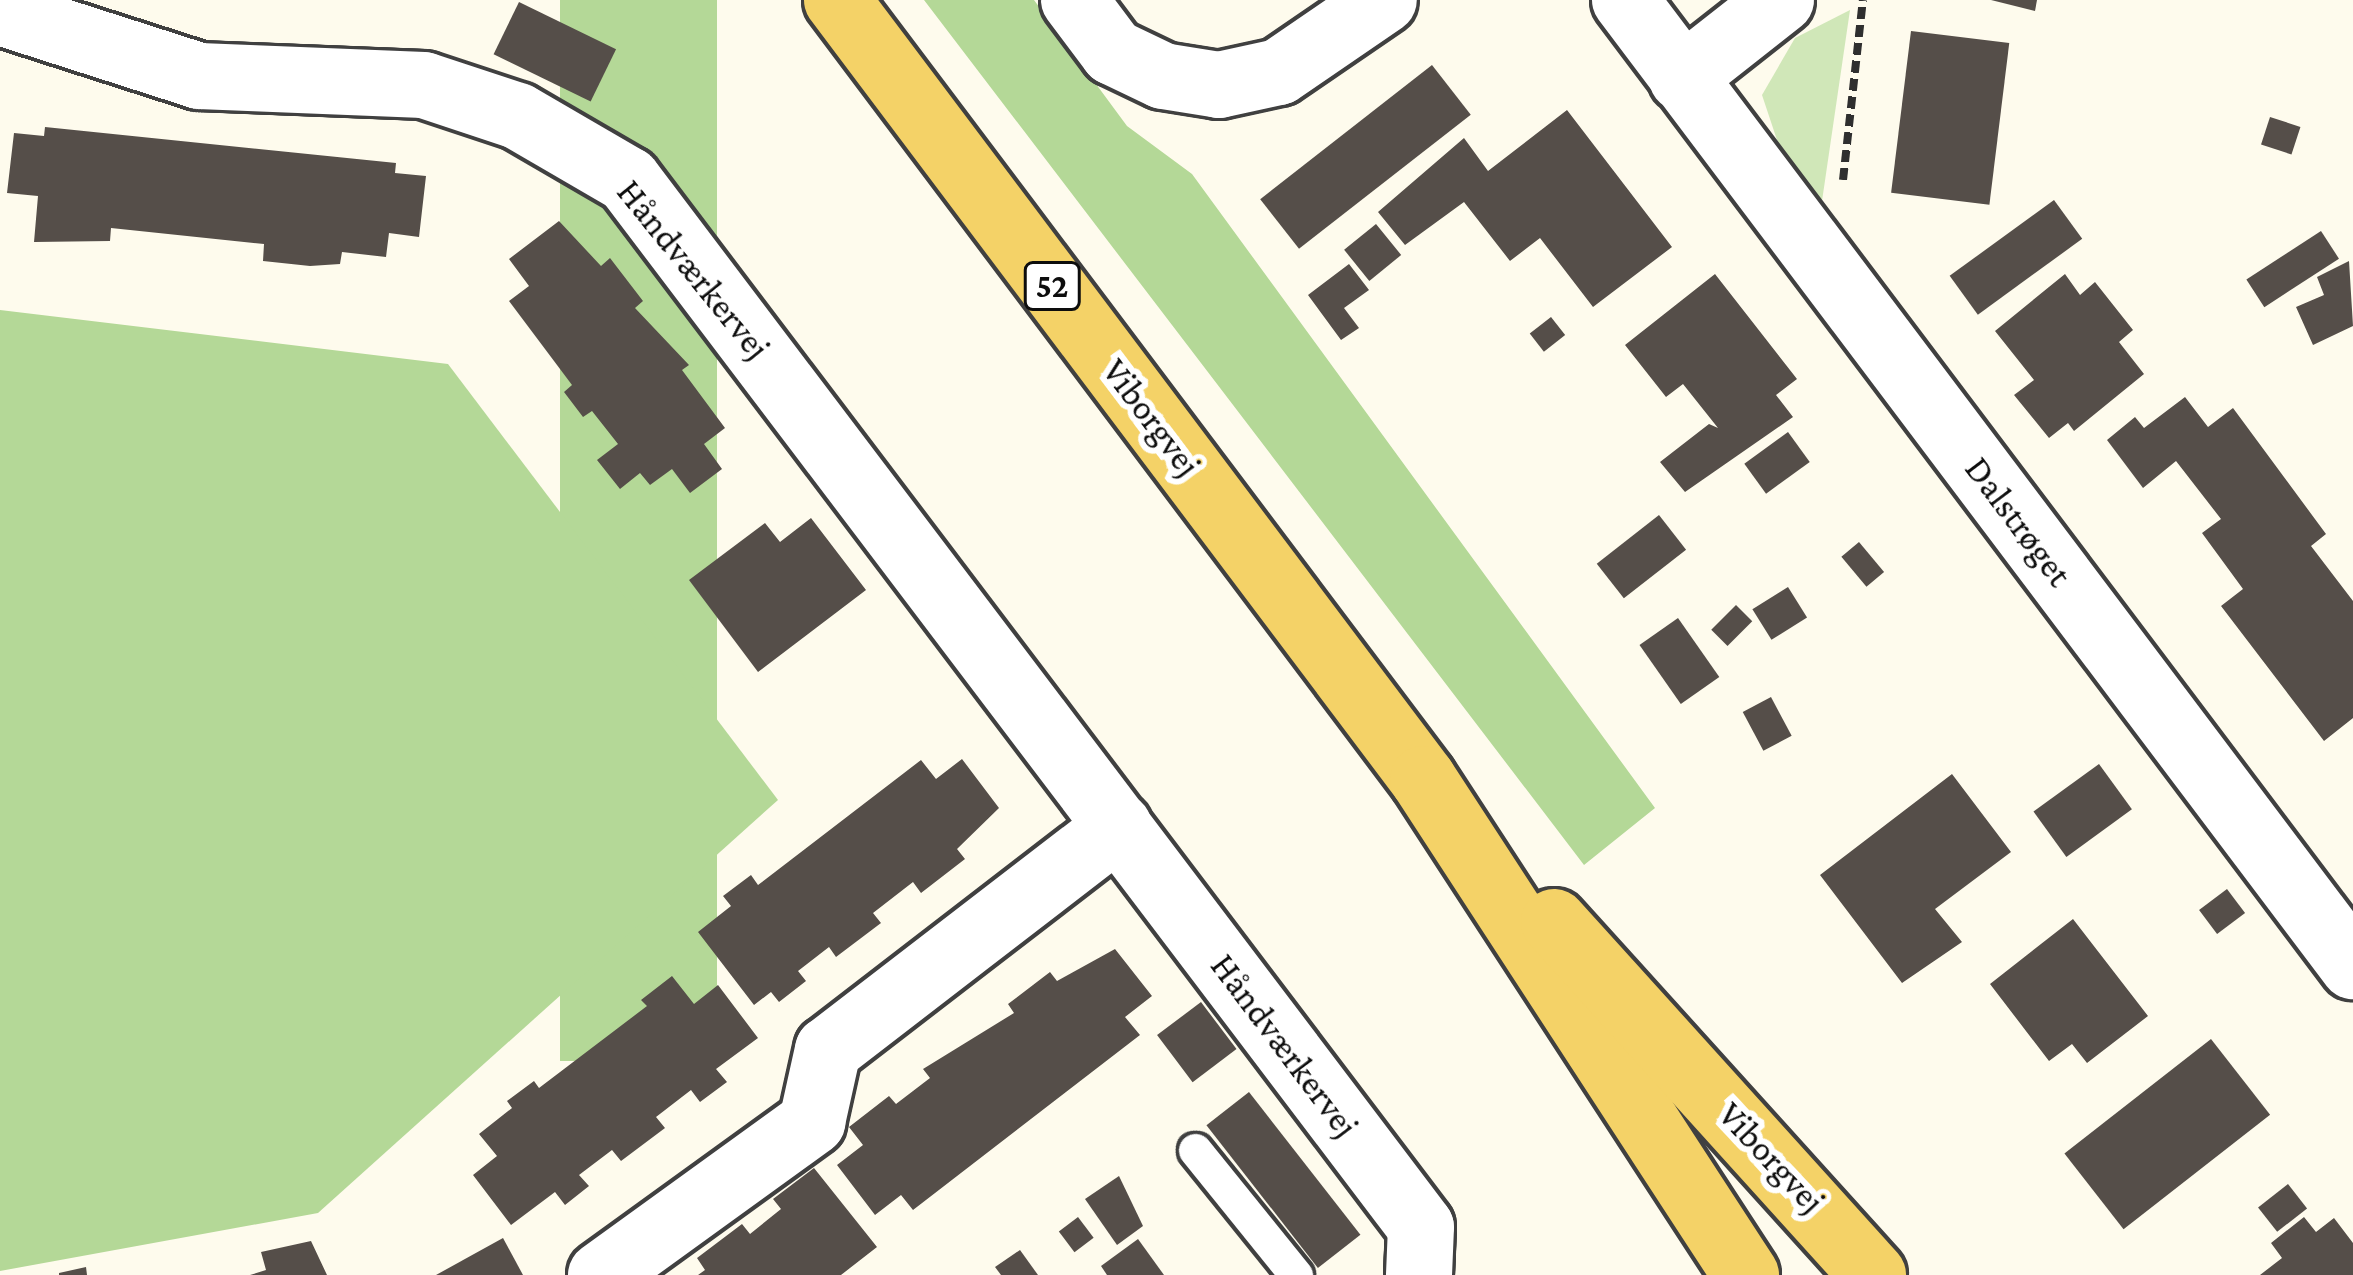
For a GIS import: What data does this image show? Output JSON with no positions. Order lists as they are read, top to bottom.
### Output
{
  "streets": {
    "main road": ["52", "Viborgvej"],
    "street": ["Håndværkervej", "Dalstrøget"]
  }
}
